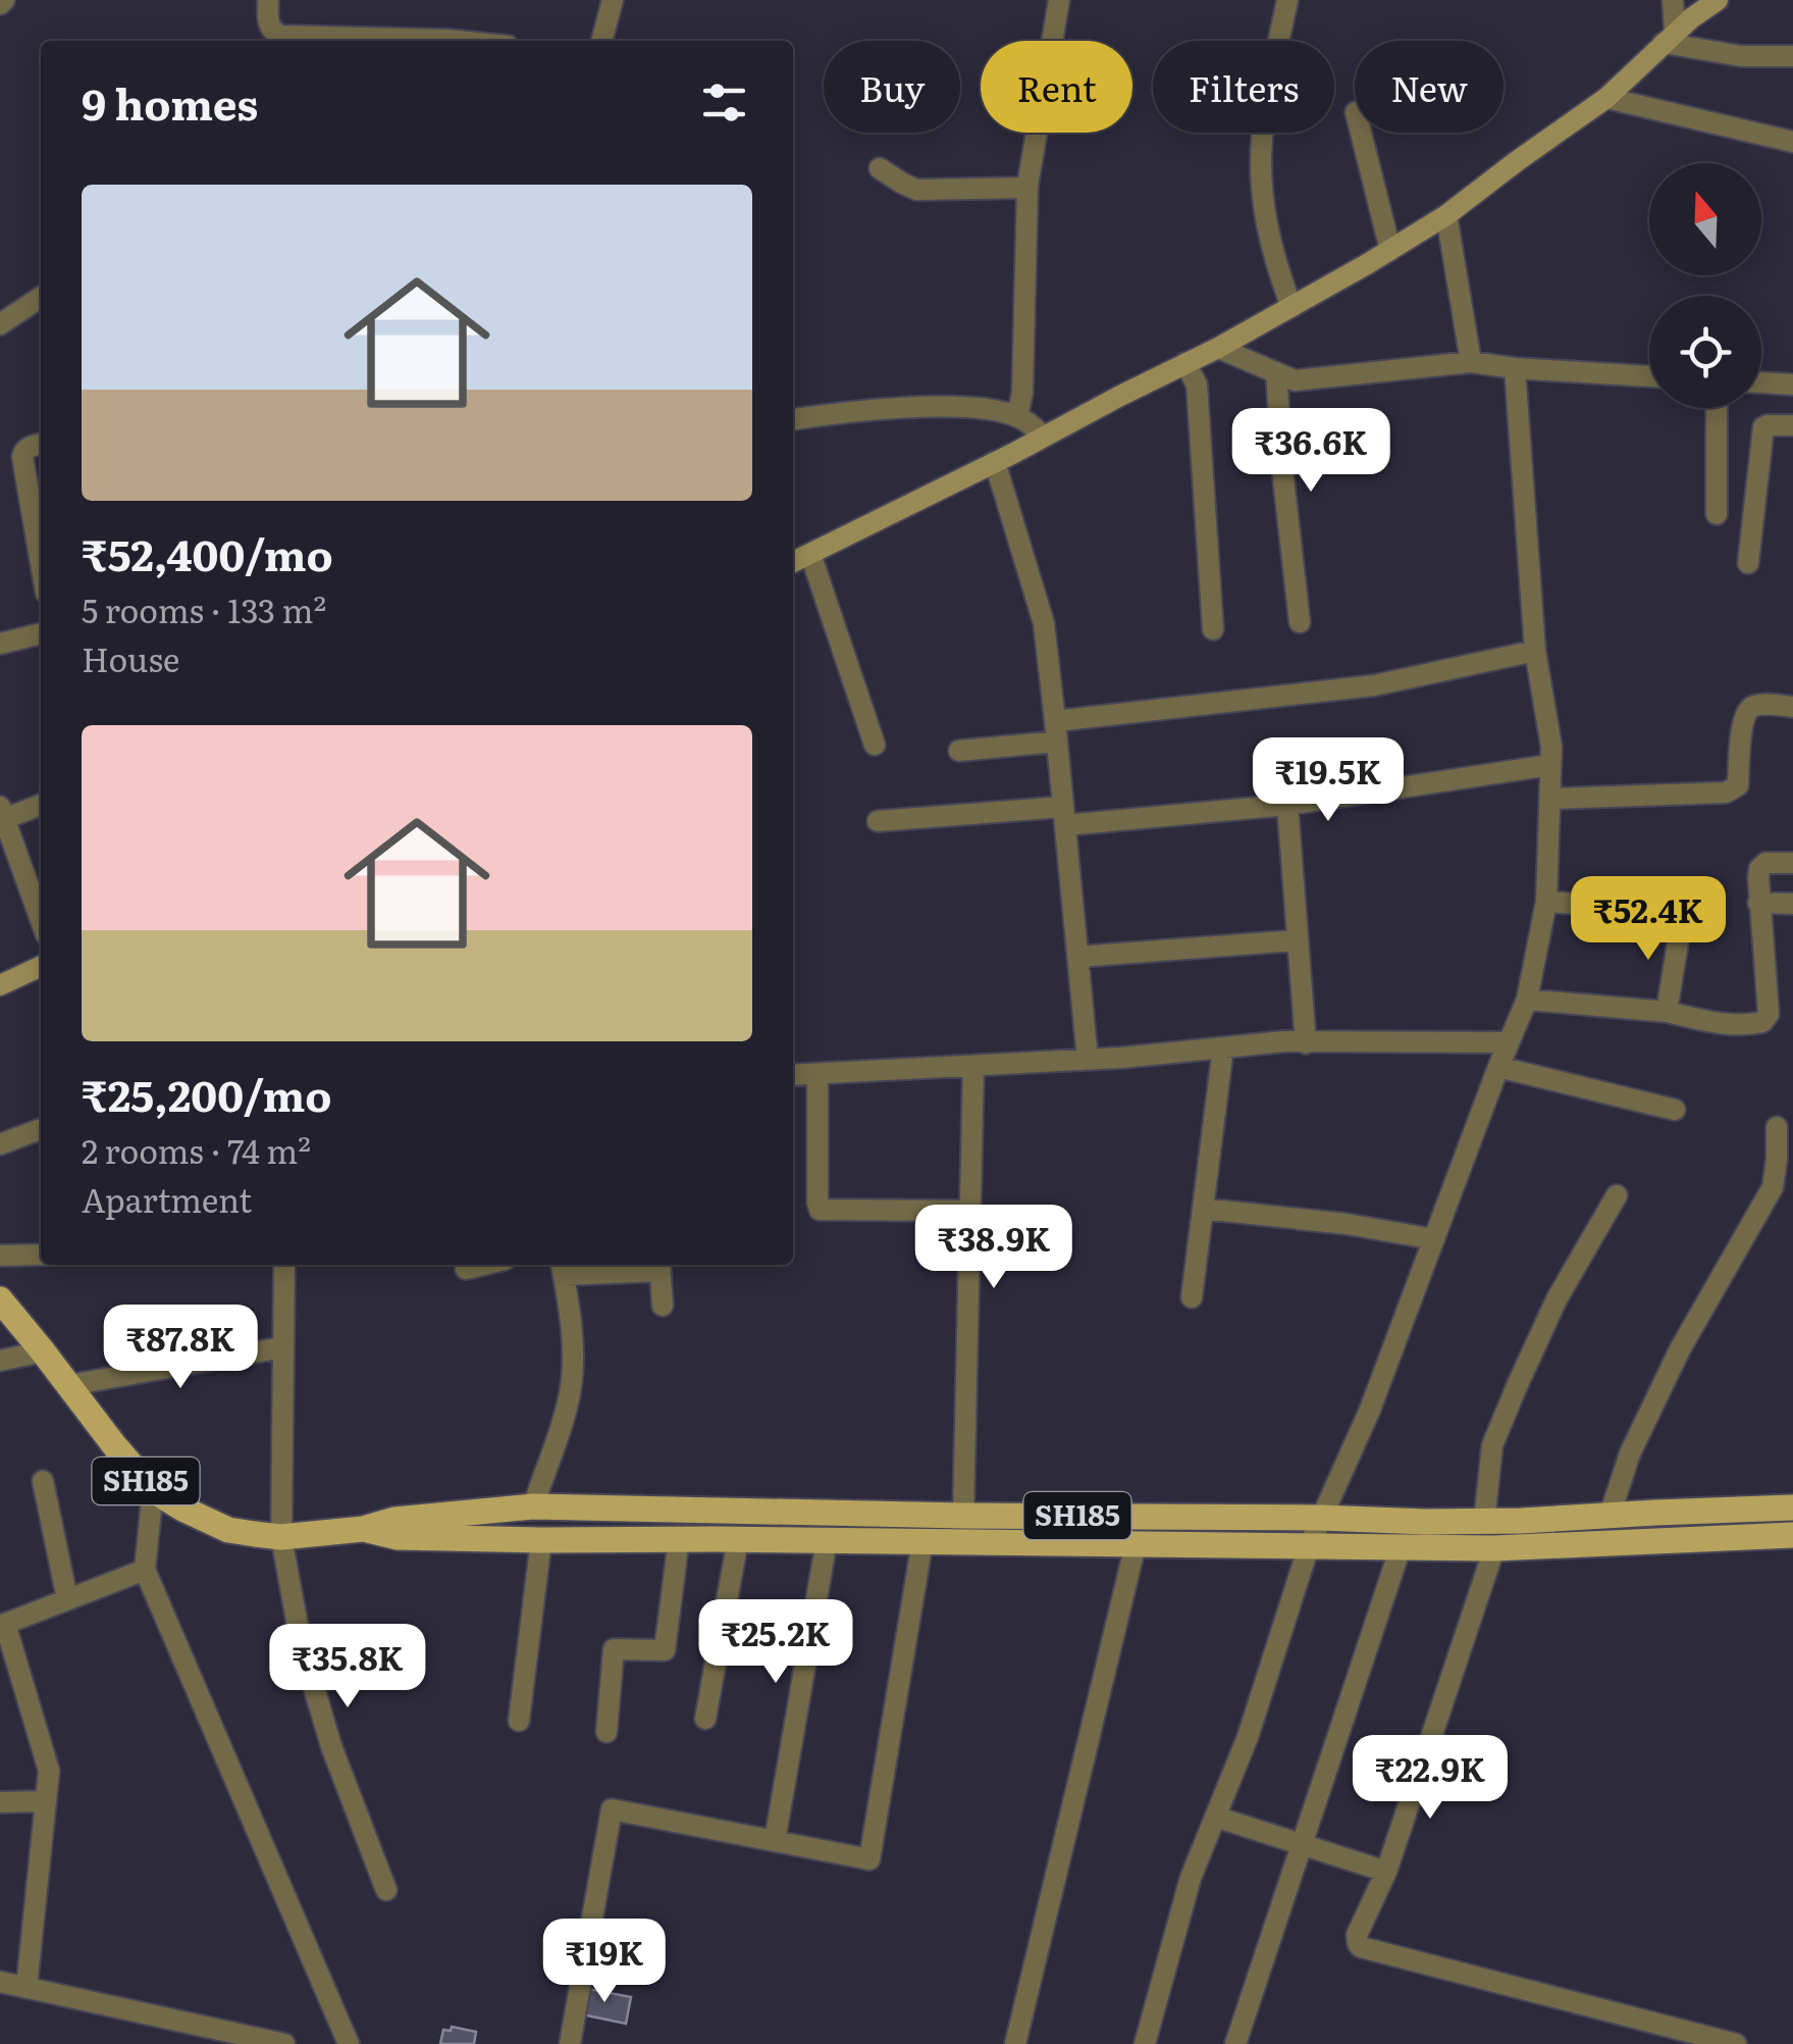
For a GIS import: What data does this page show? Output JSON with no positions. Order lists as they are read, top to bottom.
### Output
{
  "streets": {
    "main road": ["SH185"]
  },
  "north": "top",
  "page": {
    "chip": [
      "Buy",
      "Rent",
      "Filters",
      "New"
    ],
    "heading": "9 homes",
    "list": [
      {
        "name": "₹52,400/mo",
        "note": "5 rooms · 133 m² · House"
      },
      {
        "name": "₹25,200/mo",
        "note": "2 rooms · 74 m² · Apartment"
      }
    ],
    "price": [
      "₹36.6K",
      "₹19.5K",
      "₹52.4K",
      "₹38.9K",
      "₹87.8K",
      "₹25.2K",
      "₹35.8K",
      "₹22.9K",
      "₹19K"
    ]
  }
}
